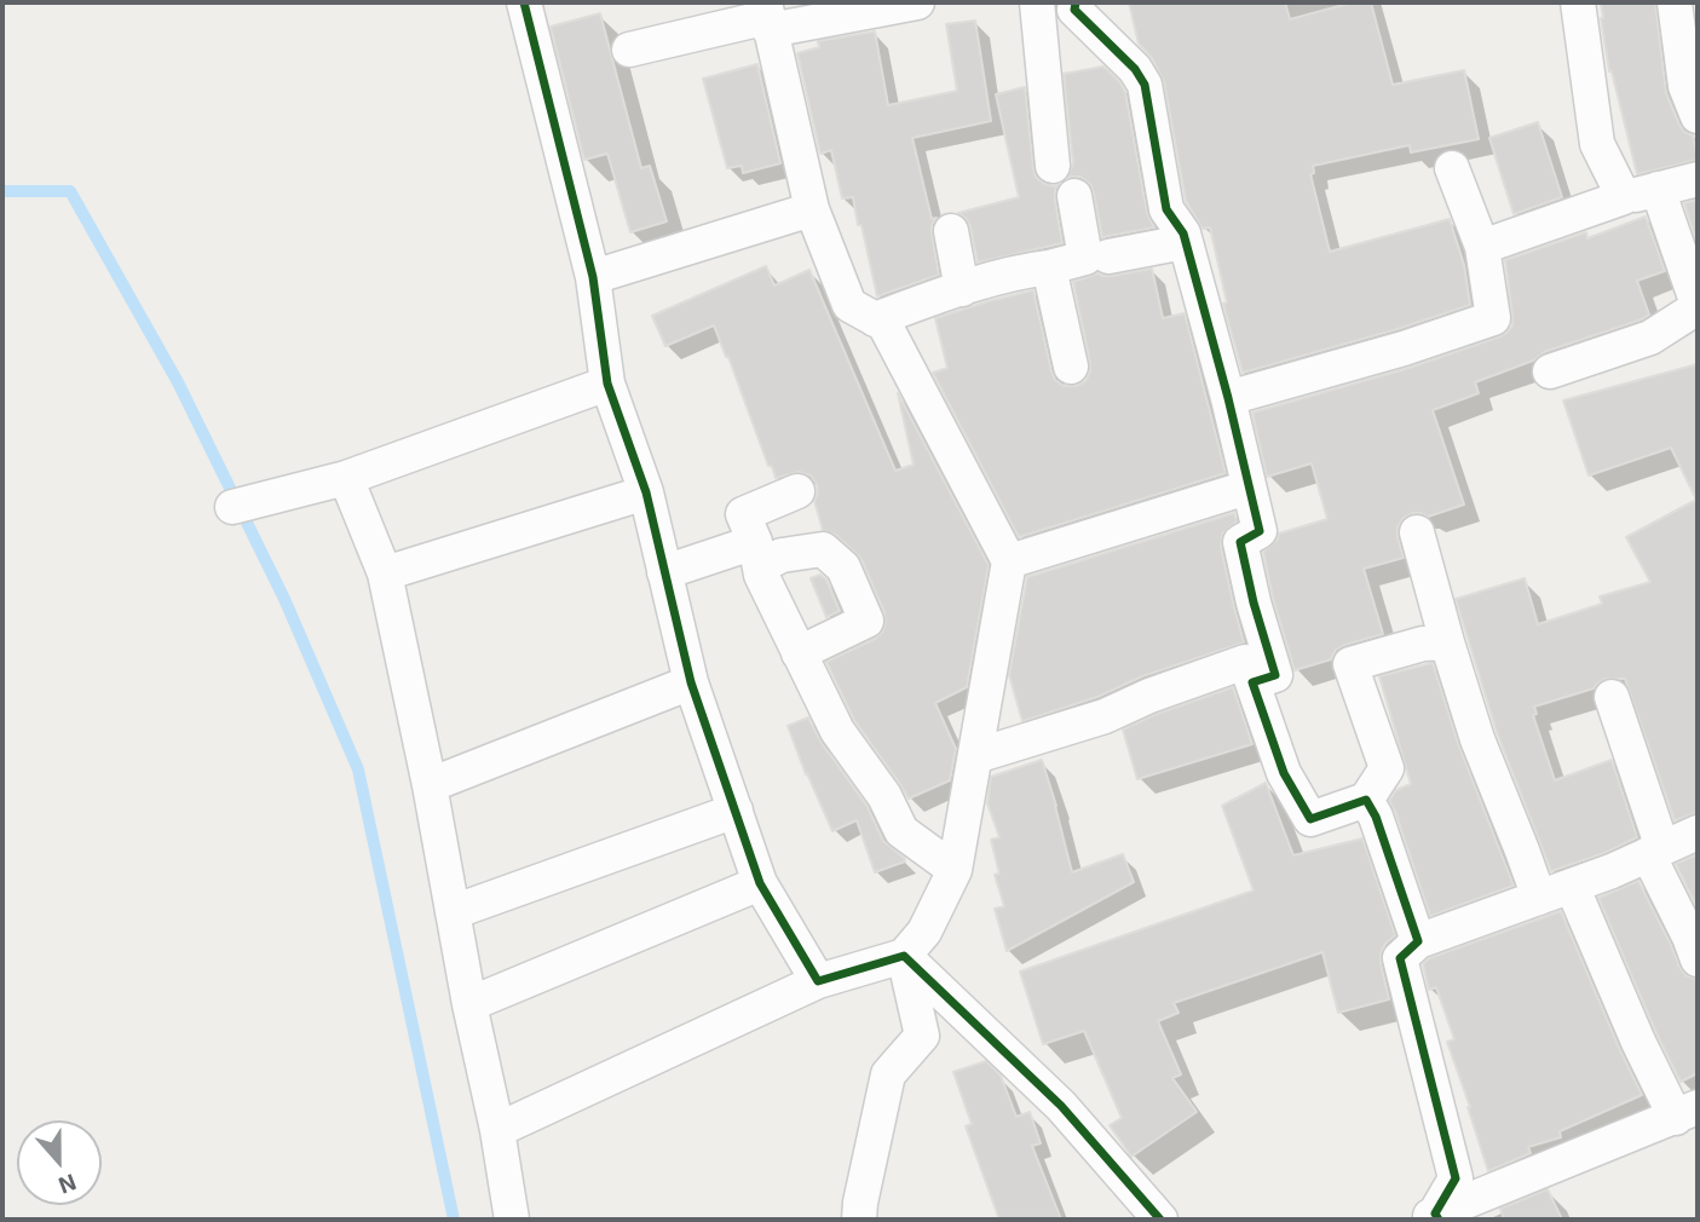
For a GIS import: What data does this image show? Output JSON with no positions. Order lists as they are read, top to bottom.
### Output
{
  "north": "bottom"
}
